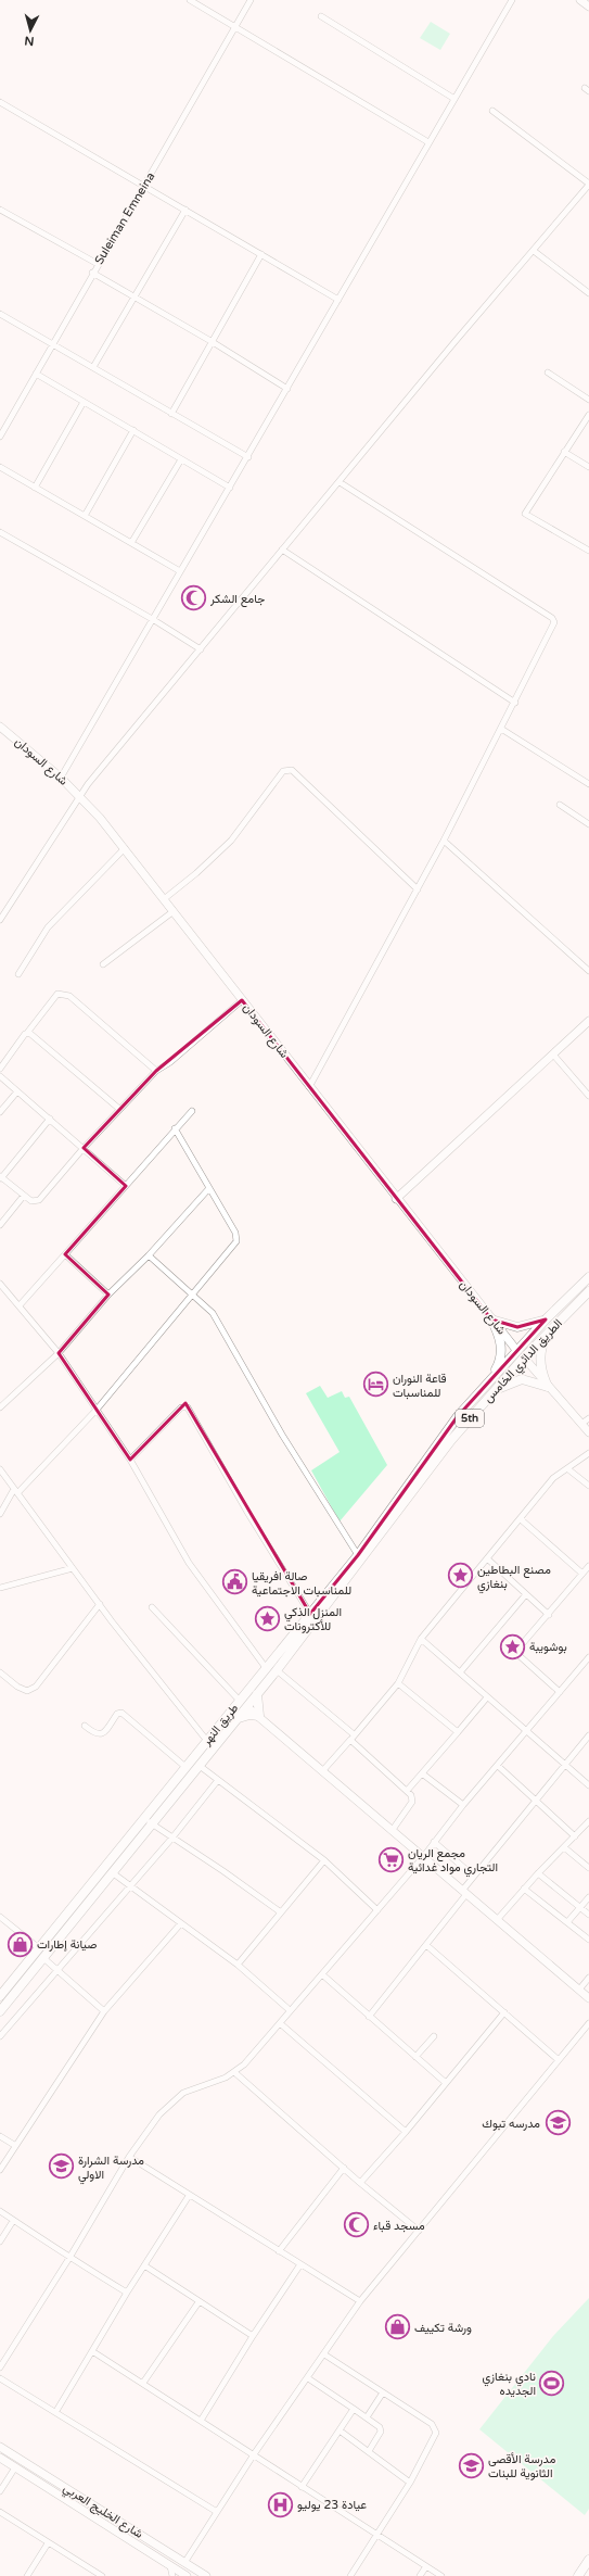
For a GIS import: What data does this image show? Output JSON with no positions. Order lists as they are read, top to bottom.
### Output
{
  "streets": {
    "main road": [
      "شارع السودان",
      "الطريق الدائري الخامس",
      "5th",
      "طريق النهر",
      "شارع الخليج العربي"
    ],
    "street": ["Suleiman Emneina"]
  },
  "crossings": [
    ["شارع السودان", "الطريق الدائري الخامس"],
    ["الطريق الدائري الخامس", "طريق النهر"]
  ],
  "places": {
    "mosque": ["جامع الشكر", "مسجد قباء"],
    "hotel": ["قاعة النوران للمناسبات"],
    "place": ["مصنع البطاطين بنغازي", "المنزل الذكي للأكترونات", "بوشويبة"],
    "public building": ["صالة افريقيا للمناسبات الاجتماعية"],
    "supermarket": ["مجمع الريان التجاري مواد غدائية"],
    "shop": ["صيانة إطارات", "ورشة تكييف"],
    "school or university": ["مدرسه تبوك", "مدرسة الشرارة الاولي", "مدرسة الأقصى الثانوية للبنات"],
    "sports": ["نادي بنغازي الجديده"],
    "hospital": ["عيادة 23 يوليو"]
  },
  "north": "bottom"
}
